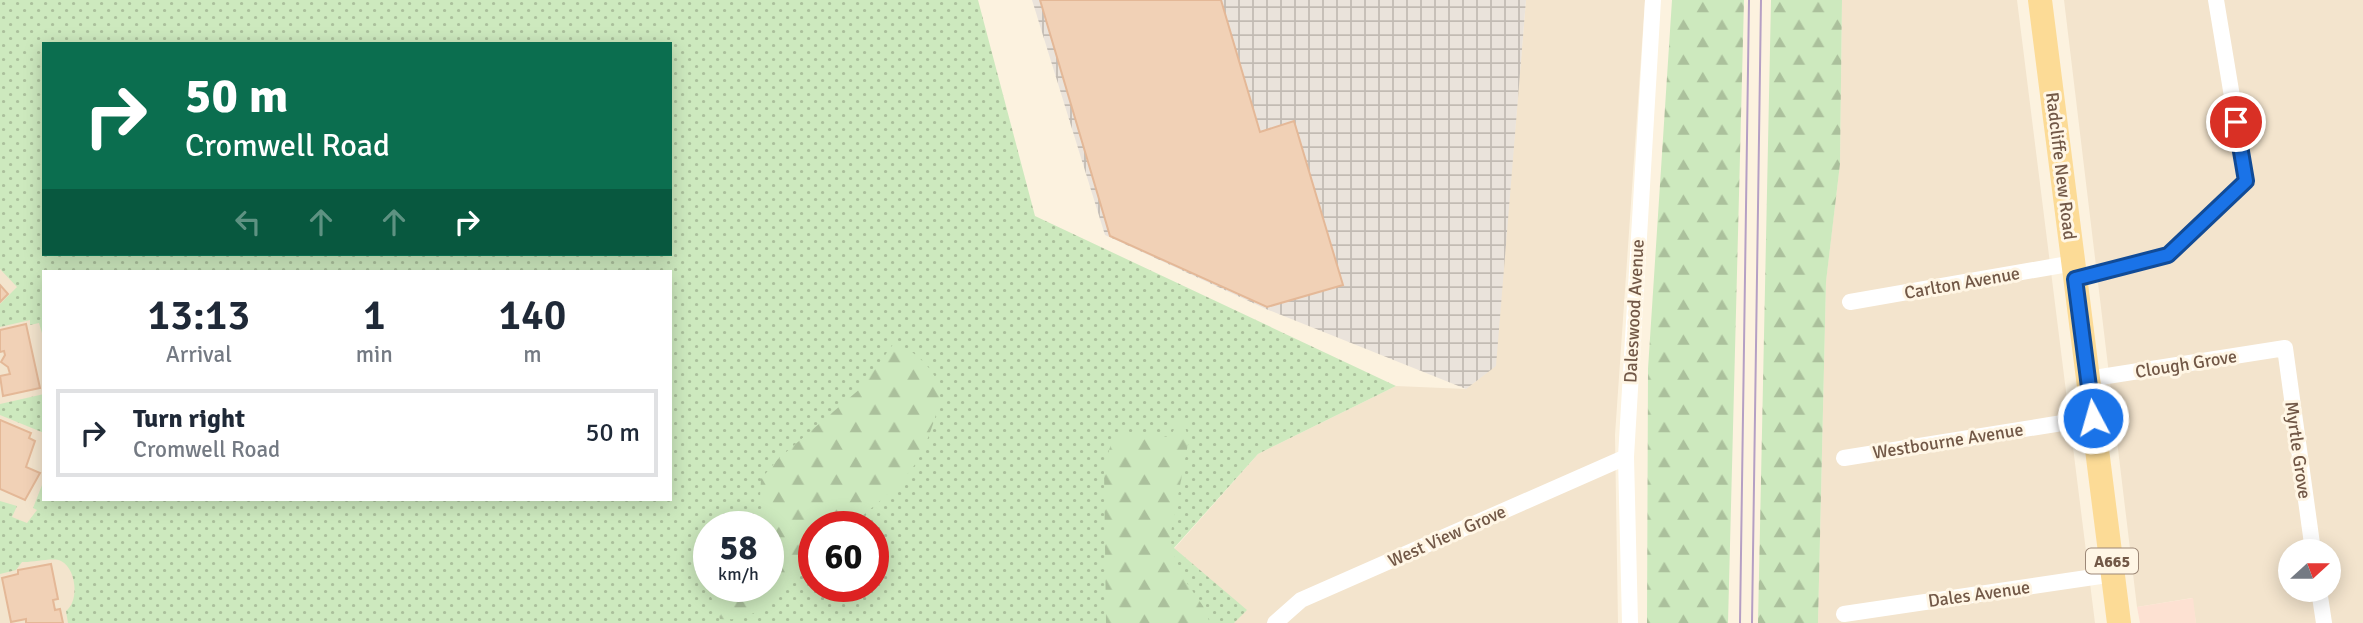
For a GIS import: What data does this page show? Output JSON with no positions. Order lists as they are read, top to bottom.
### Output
{
  "streets": {
    "main road": ["Radcliffe New Road", "A665"],
    "street": [
      "Carlton Avenue",
      "Daleswood Avenue",
      "Clough Grove",
      "Westbourne Avenue",
      "Myrtle Grove",
      "West View Grove",
      "Dales Avenue"
    ]
  },
  "crossings": [
    ["Radcliffe New Road", "Carlton Avenue"],
    ["Radcliffe New Road", "Clough Grove"],
    ["Radcliffe New Road", "Westbourne Avenue"],
    ["Radcliffe New Road", "Dales Avenue"],
    ["Daleswood Avenue", "West View Grove"],
    ["Clough Grove", "Myrtle Grove"]
  ],
  "north": "right",
  "page": {
    "turn": ["50 m", "Cromwell Road"],
    "eta": [
      "13:13",
      "Arrival",
      "1",
      "min",
      "140",
      "m"
    ],
    "list": [
      {
        "name": "Turn right",
        "note": "Cromwell Road",
        "value": "50 m"
      }
    ],
    "speed": "58 km/h",
    "limit": "60"
  }
}
